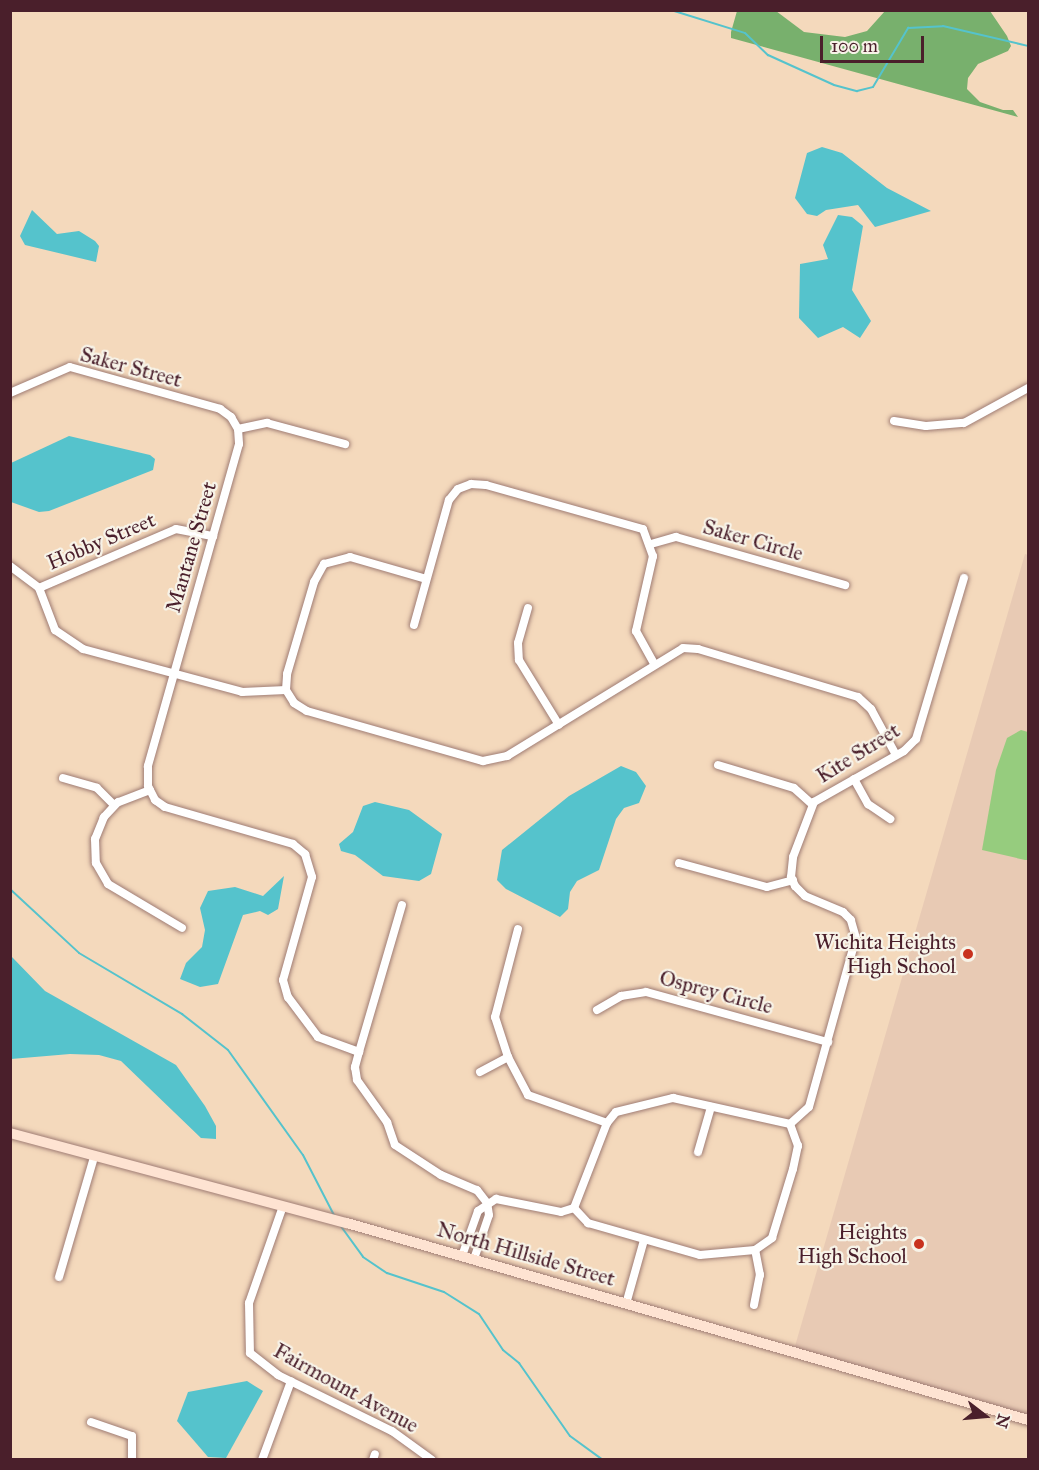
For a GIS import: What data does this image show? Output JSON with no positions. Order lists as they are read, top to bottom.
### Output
{
  "streets": {
    "main road": ["North Hillside Street"],
    "street": [
      "Saker Street",
      "Saker Circle",
      "Hobby Street",
      "Mantane Street",
      "Kite Street",
      "Osprey Circle",
      "Fairmount Avenue"
    ]
  },
  "crossings": [
    ["Saker Street", "Mantane Street"],
    ["Hobby Street", "Mantane Street"],
    ["North Hillside Street", "Fairmount Avenue"]
  ],
  "places": ["Wichita Heights High School", "Heights High School"],
  "scale_bar": "100 m",
  "north": "right"
}
